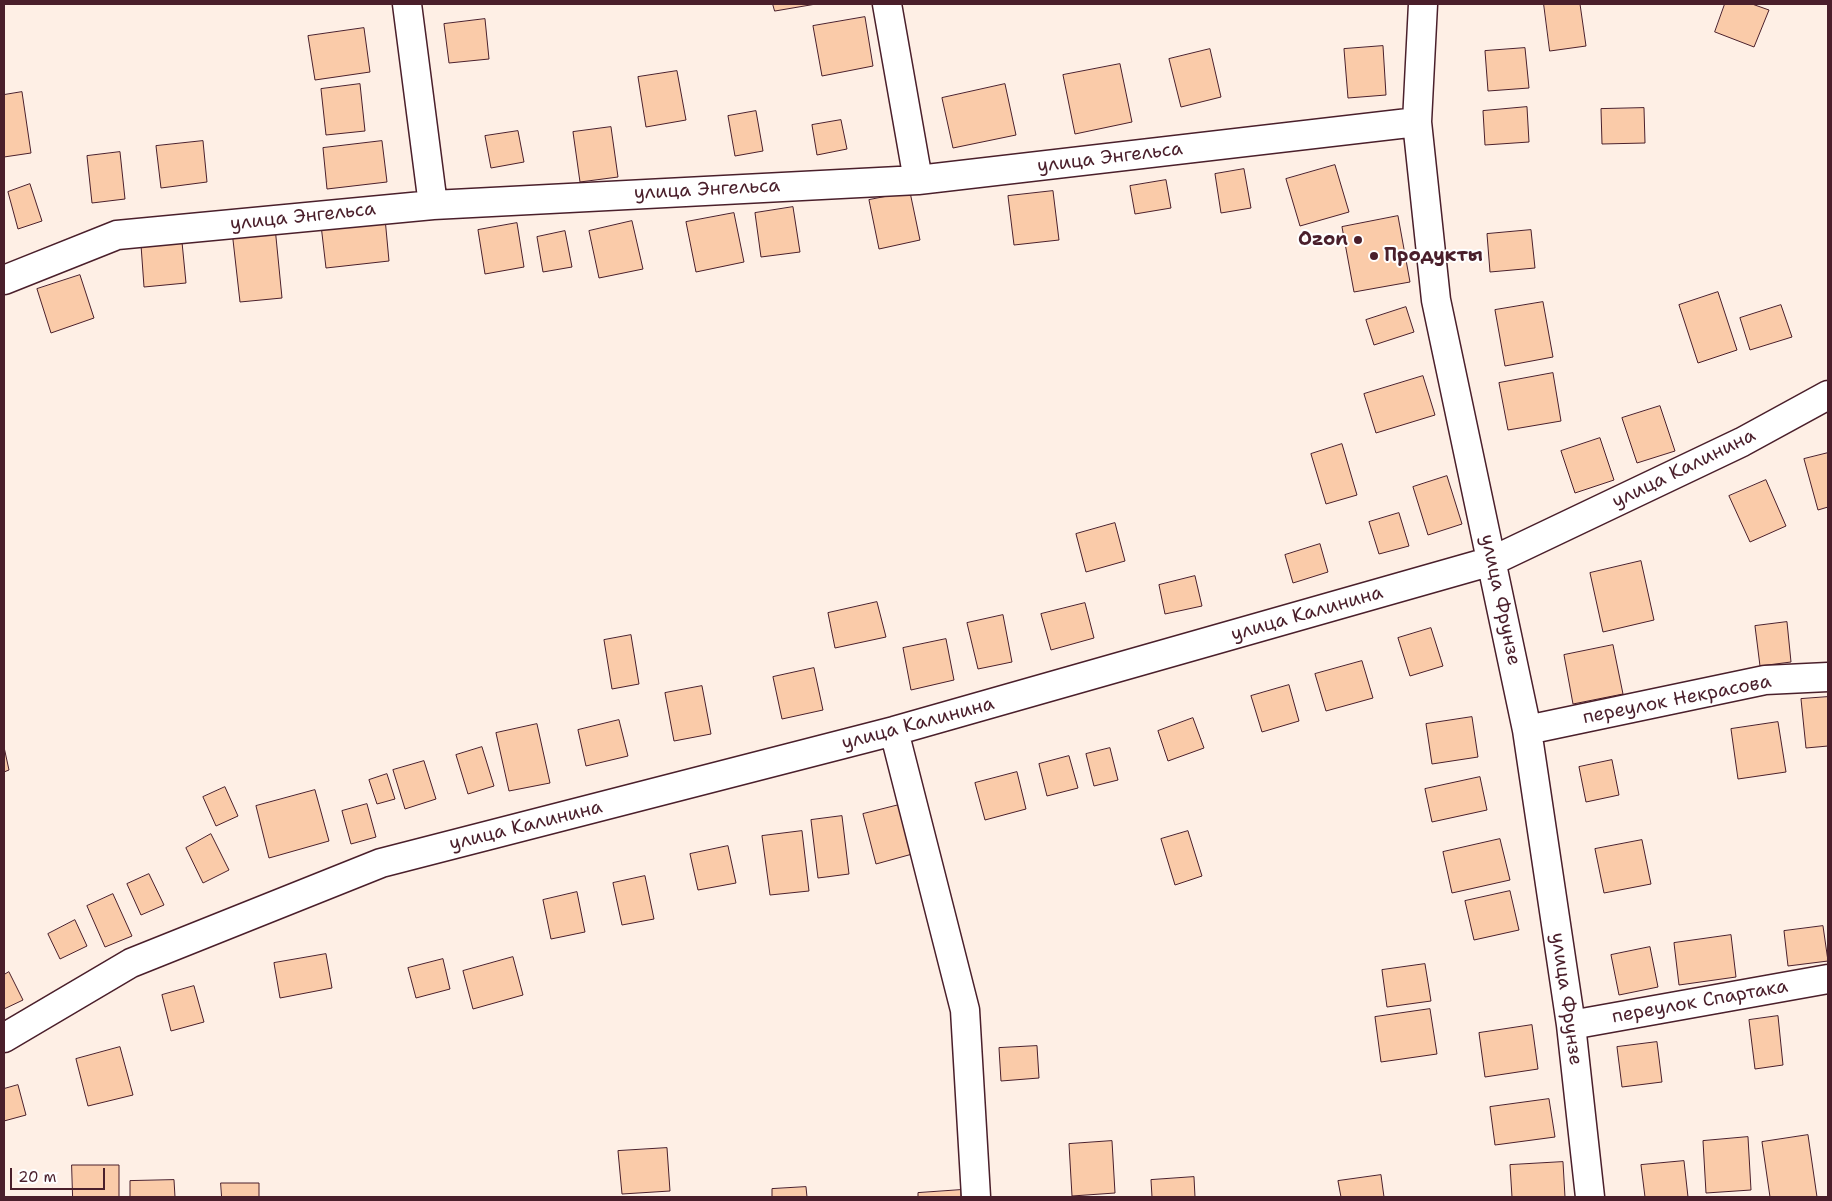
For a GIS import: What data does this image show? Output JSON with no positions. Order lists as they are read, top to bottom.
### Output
{
  "streets": {
    "street": [
      "улица Энгельса",
      "улица Калинина",
      "улица Фрунзе",
      "переулок Некрасова",
      "переулок Спартака"
    ]
  },
  "crossings": [
    ["улица Энгельса", "улица Фрунзе"],
    ["улица Калинина", "улица Фрунзе"],
    ["улица Фрунзе", "переулок Некрасова"],
    ["улица Фрунзе", "переулок Спартака"]
  ],
  "places": ["Ozon", "Продукты"],
  "scale_bar": "20 m"
}
